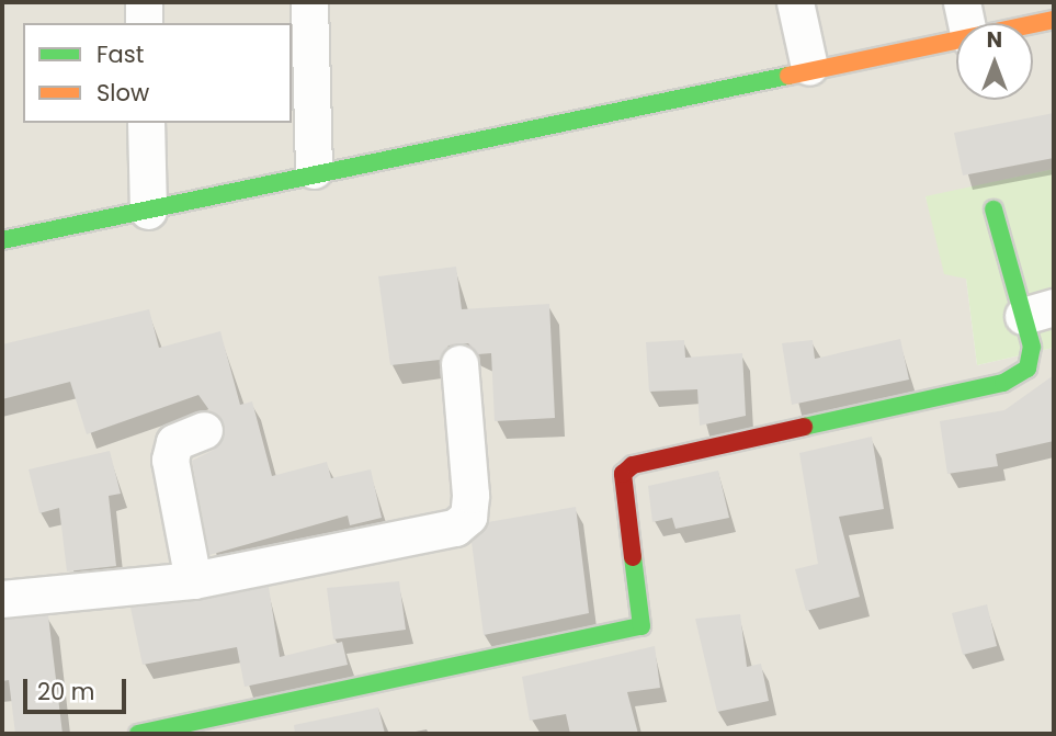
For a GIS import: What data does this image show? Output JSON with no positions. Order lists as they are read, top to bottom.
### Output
{
  "legend": ["Fast", "Slow"],
  "scale_bar": "20 m",
  "north": "top"
}
